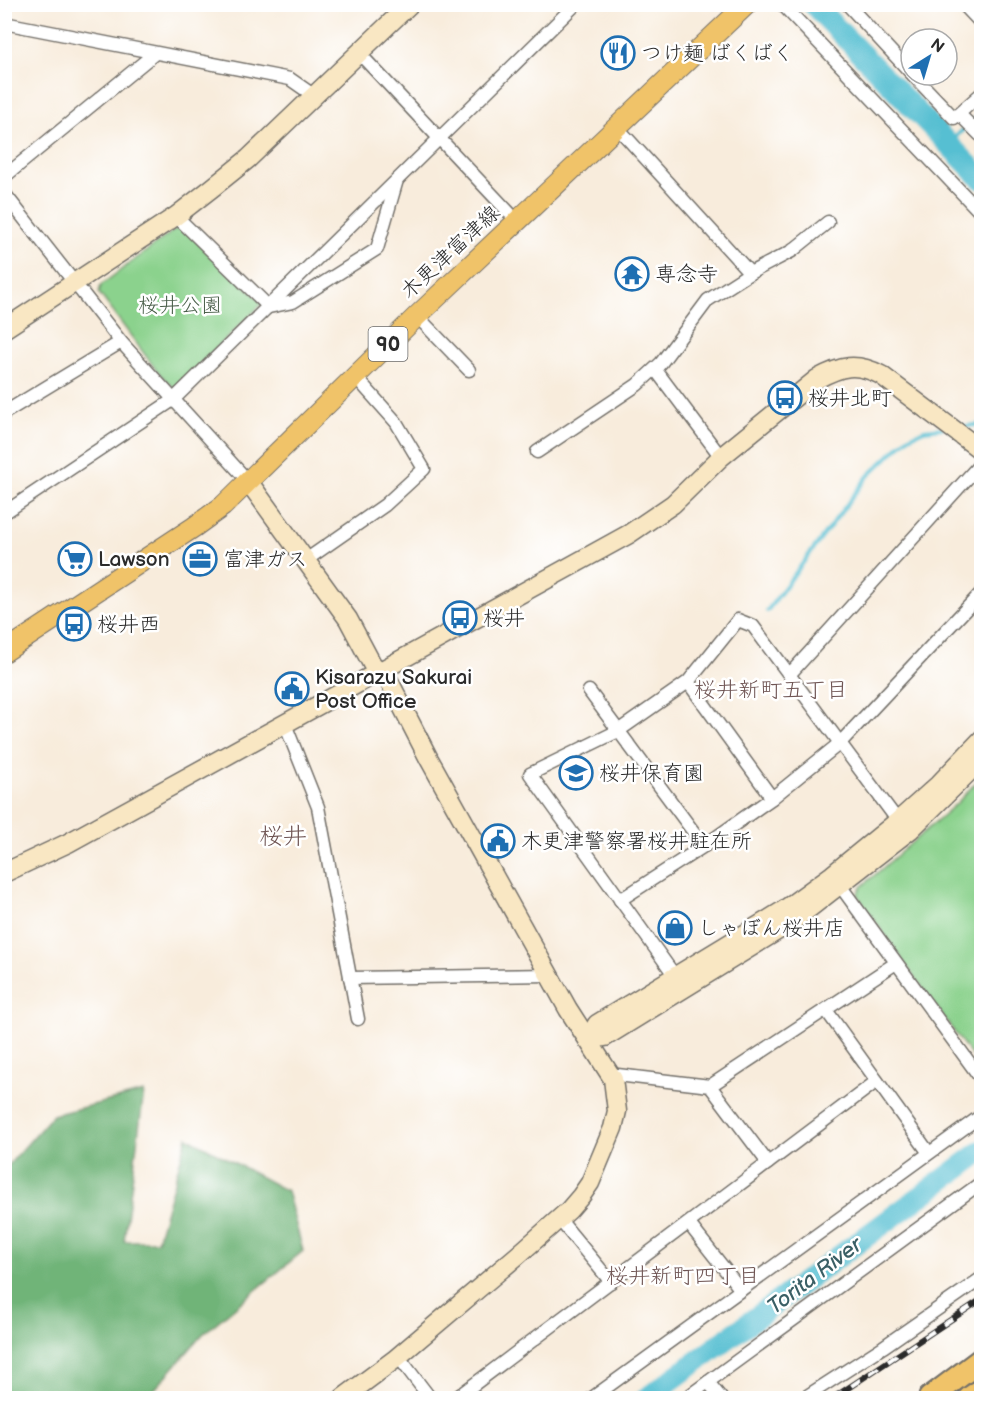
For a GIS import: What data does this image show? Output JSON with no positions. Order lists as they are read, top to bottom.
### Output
{
  "streets": {
    "main road": ["木更津富津線", "90"]
  },
  "districts": ["桜井新町五丁目", "桜井", "桜井新町四丁目"],
  "water": ["Torita River"],
  "parks": ["桜井公園"],
  "places": {
    "restaurant": ["つけ麺 ばくばく"],
    "temple": ["専念寺"],
    "bus stop": ["桜井北町", "桜井", "桜井西"],
    "supermarket": ["Lawson"],
    "office": ["富津ガス"],
    "public building": ["Kisarazu Sakurai Post Office", "木更津警察署桜井駐在所"],
    "school or university": ["桜井保育園"],
    "shop": ["しゃぼん桜井店"]
  },
  "north": "top right"
}
